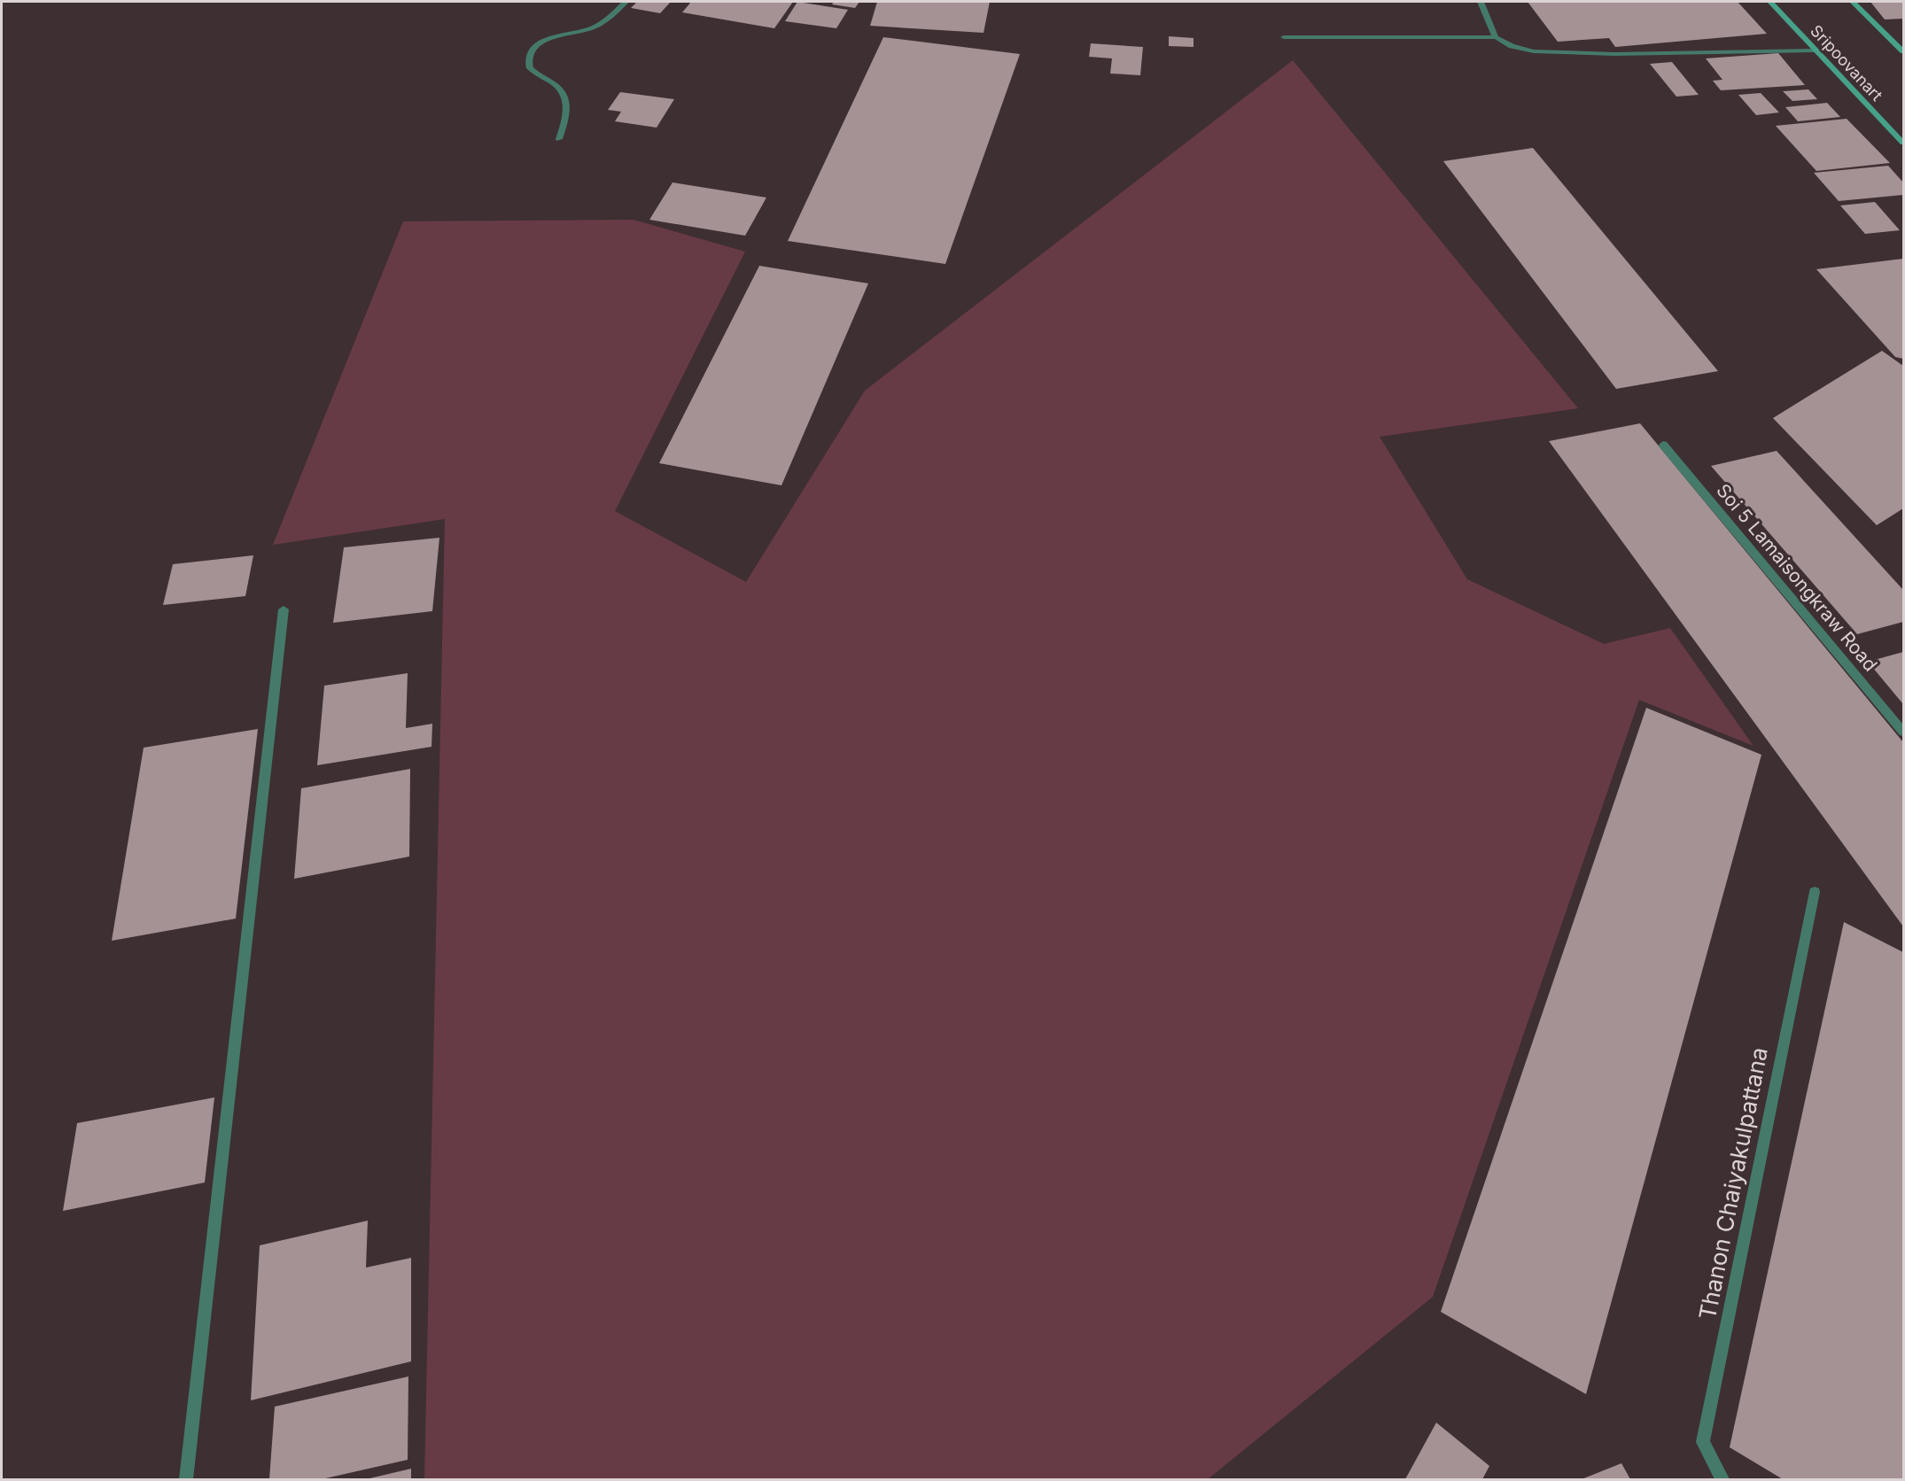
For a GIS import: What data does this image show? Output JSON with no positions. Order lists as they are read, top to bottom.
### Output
{
  "streets": {
    "main road": ["Sripoovanart"],
    "street": ["Soi 5 Lamaisongkraw Road", "Thanon Chaiyakulpattana"]
  }
}
